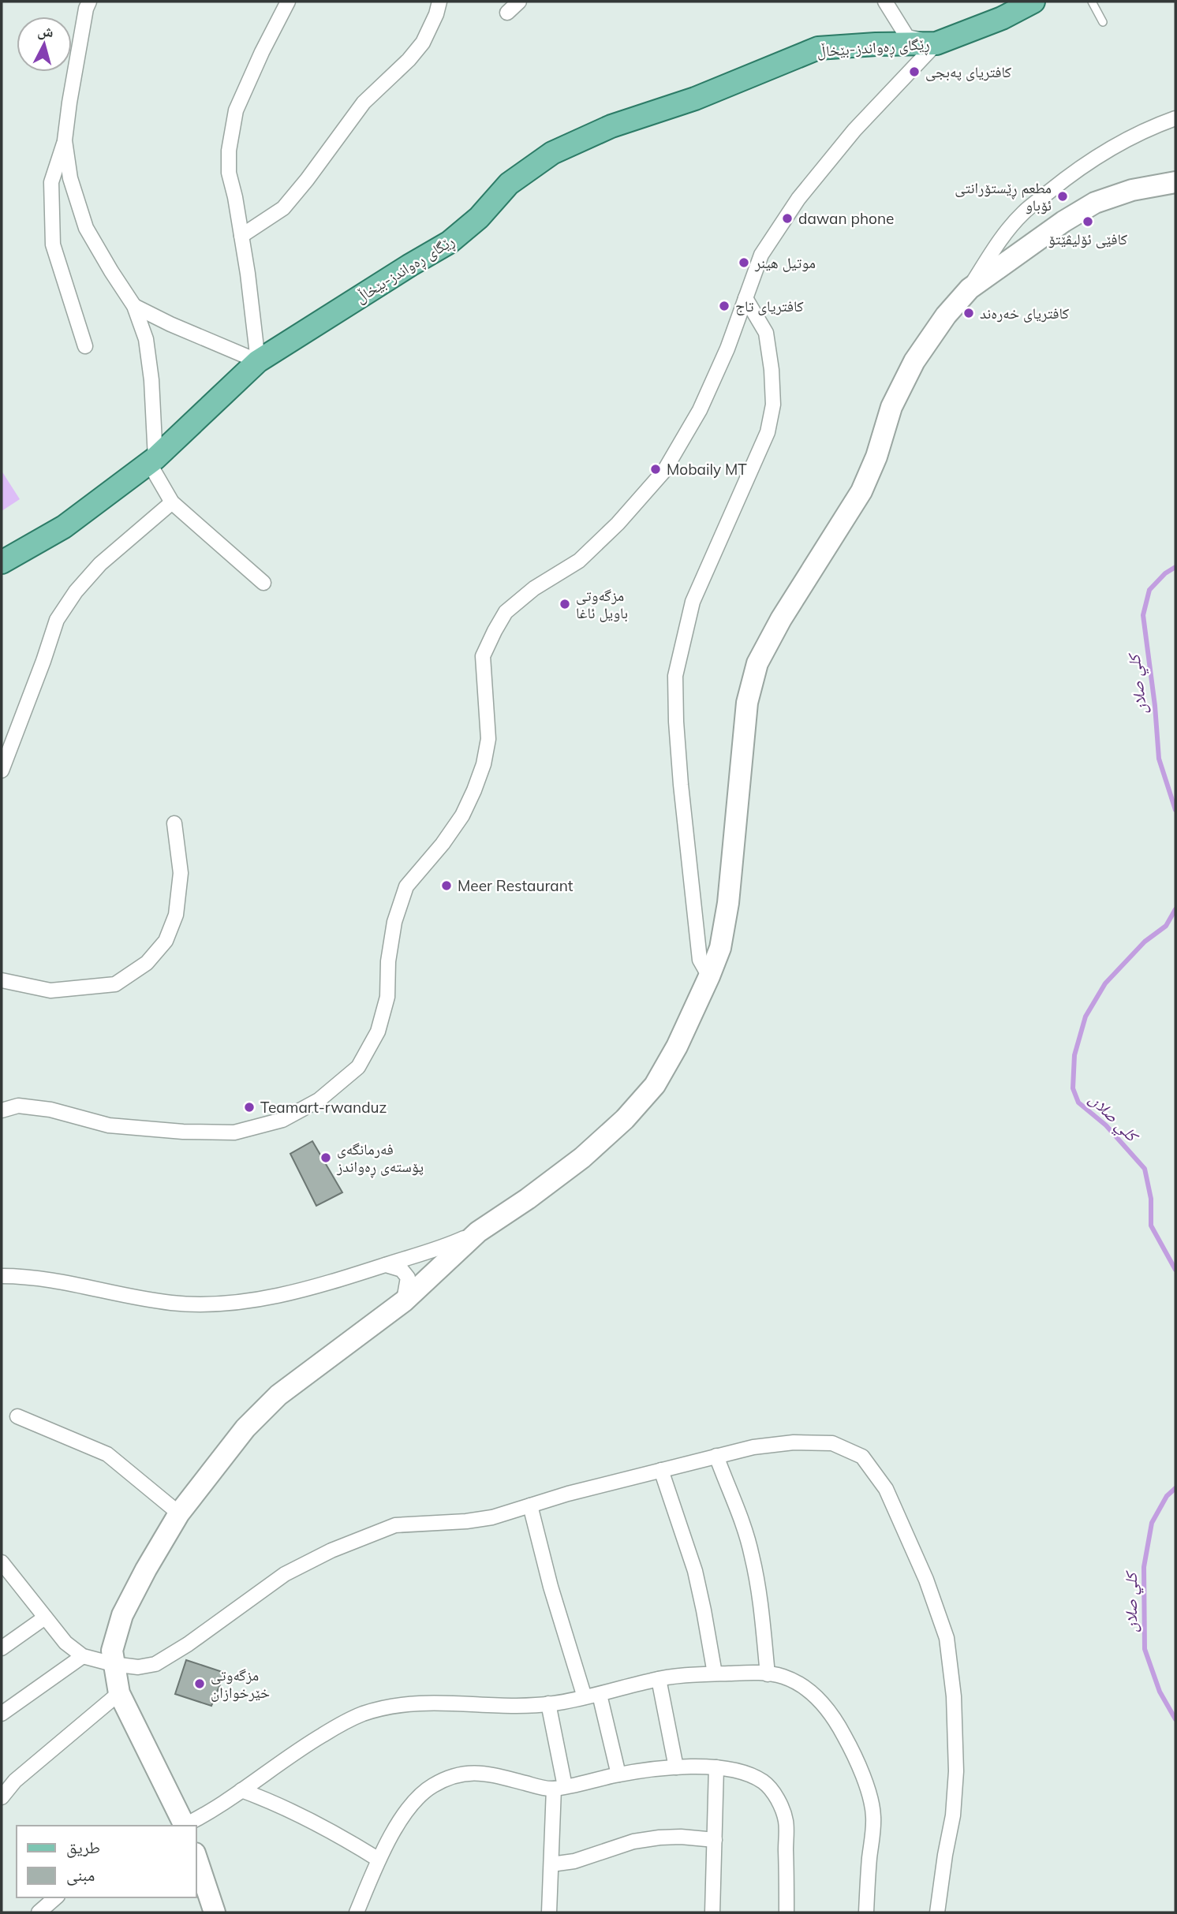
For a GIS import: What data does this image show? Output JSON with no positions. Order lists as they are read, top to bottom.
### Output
{
  "streets": {
    "main road": ["ڕێگای ڕەواندز-بێخاڵ"]
  },
  "water": ["كلي صلان"],
  "places": [
    "کافتریای پەبجی",
    "مطعم ڕێستۆرانتی ئۆباو",
    "dawan phone",
    "کافێی ئۆلیڤێتۆ",
    "موتيل هينر",
    "کافتریای تاج",
    "کافتریای خەرەند",
    "Mobaily MT",
    "مزگەوتی باویل ئاغا",
    "Meer Restaurant",
    "Teamart-rwanduz",
    "فەرمانگەی پۆستەی ڕەواندز",
    "مزگەوتی خێرخوازان"
  ],
  "legend": ["طريق", "مبنى"],
  "north": "top"
}
